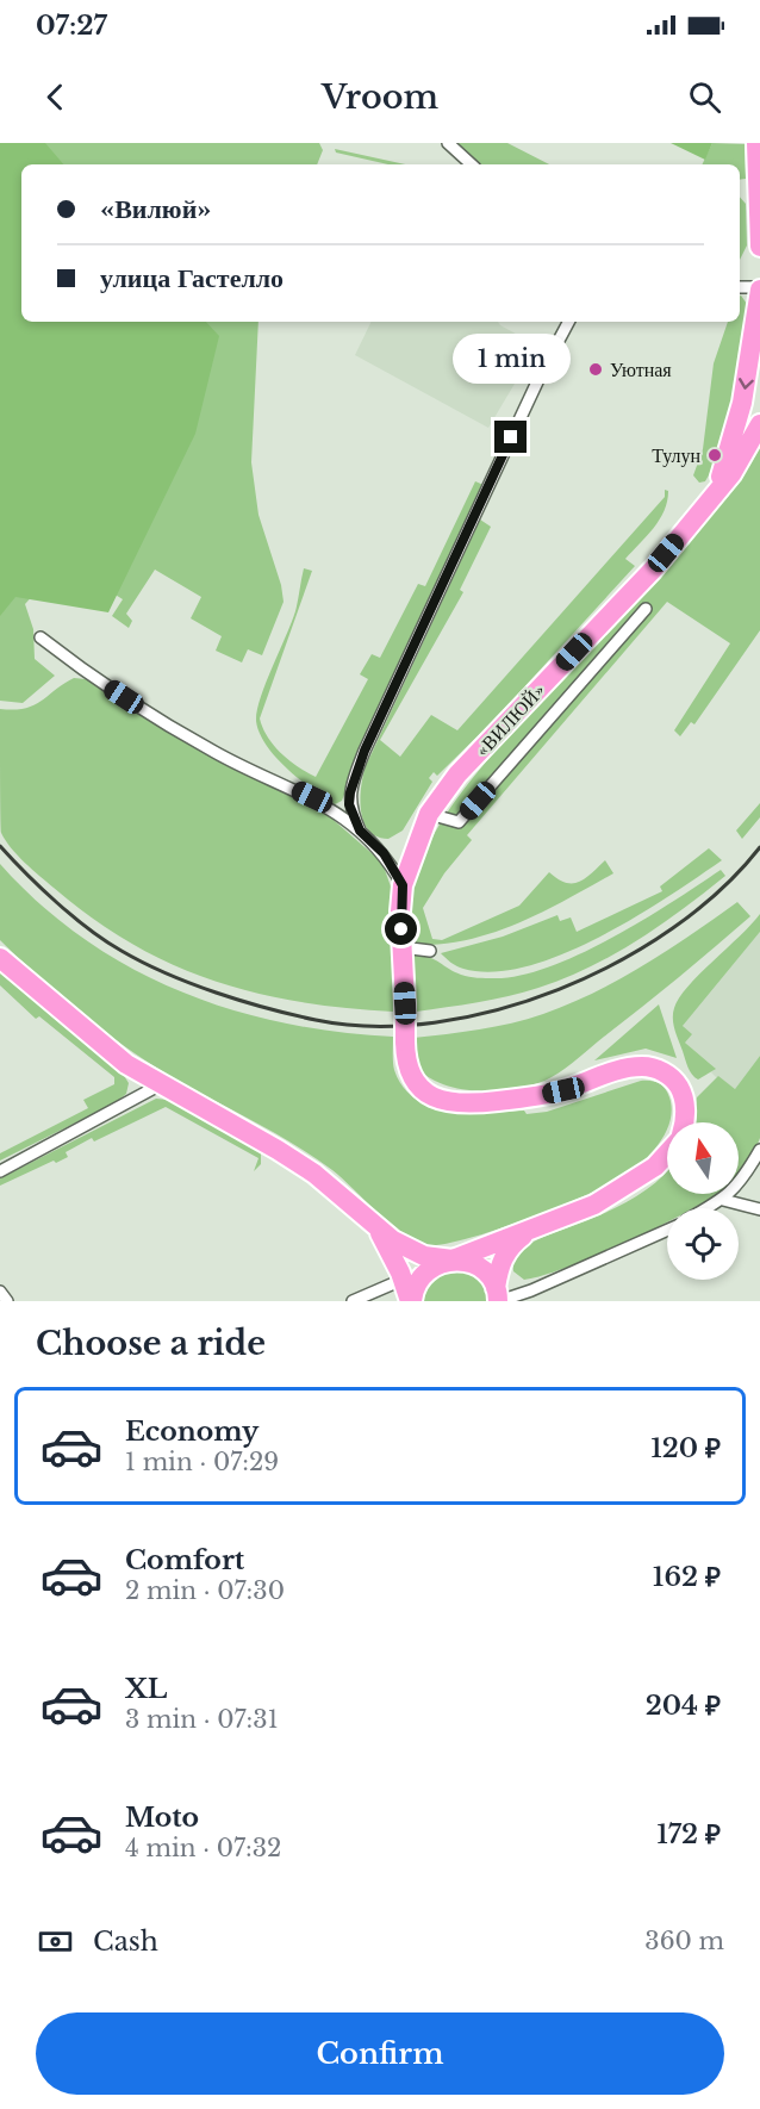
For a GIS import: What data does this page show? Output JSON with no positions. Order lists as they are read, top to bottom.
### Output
{
  "streets": {
    "highway": ["«ВИЛЮЙ»"]
  },
  "places": ["Уютная", "Тулун"],
  "north": "top",
  "page": {
    "status": "07:27",
    "header": "Vroom",
    "banner": ["«Вилюй»", "улица Гастелло"],
    "bubble": "1 min",
    "heading": "Choose a ride",
    "list": [
      {
        "name": "Economy",
        "note": "1 min · 07:29",
        "value": "120 ₽"
      },
      {
        "name": "Comfort",
        "note": "2 min · 07:30",
        "value": "162 ₽"
      },
      {
        "name": "XL",
        "note": "3 min · 07:31",
        "value": "204 ₽"
      },
      {
        "name": "Moto",
        "note": "4 min · 07:32",
        "value": "172 ₽"
      }
    ],
    "pay": ["Cash", "360 m"],
    "buttons": "Confirm"
  }
}
